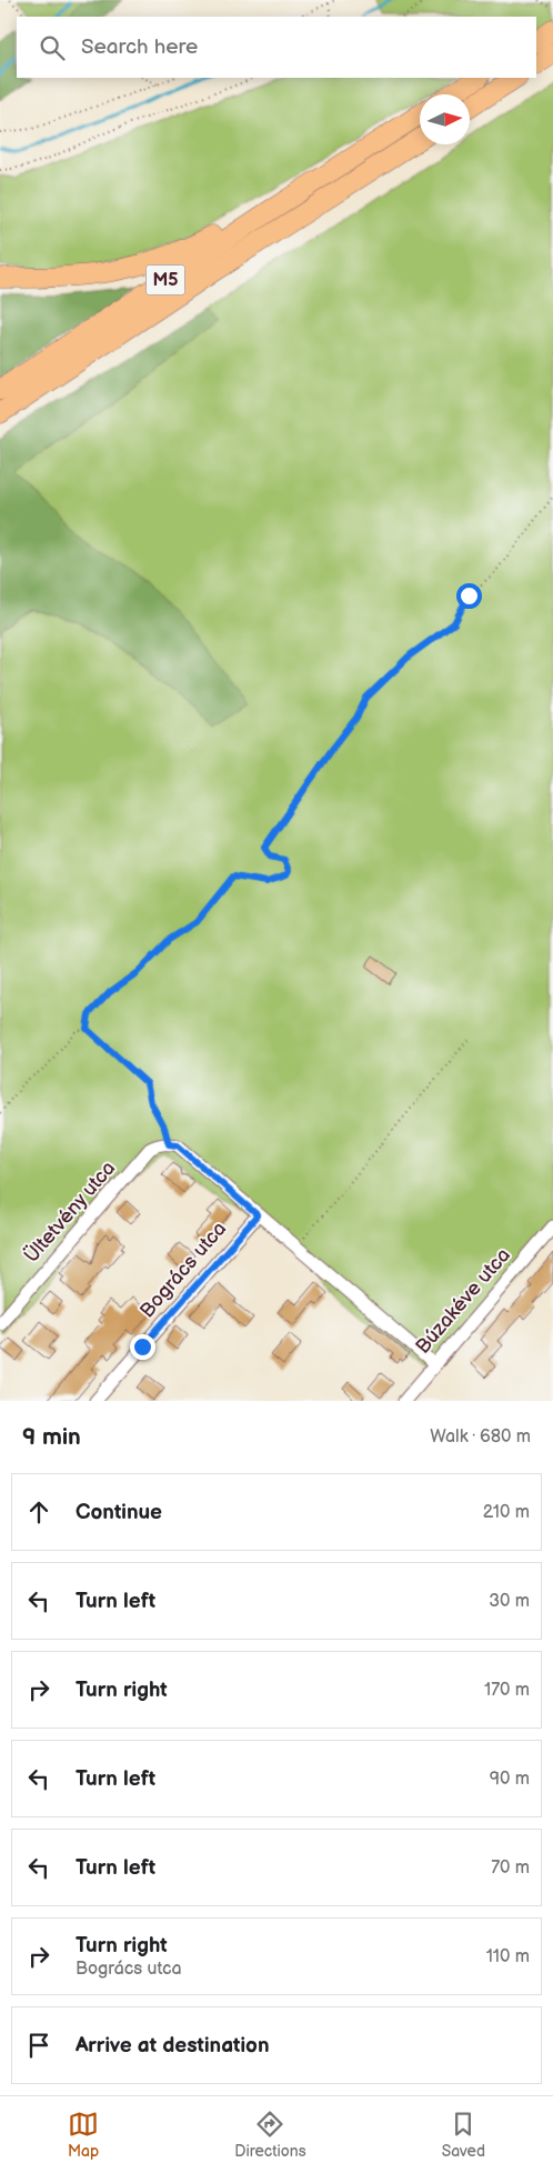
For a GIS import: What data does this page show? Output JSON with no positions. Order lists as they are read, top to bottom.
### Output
{
  "streets": {
    "highway": ["M5"],
    "street": ["Ültetvény utca", "Bogrács utca", "Búzakéve utca"]
  },
  "north": "right",
  "page": {
    "search": "Search here",
    "heading": ["9 min", "Walk · 680 m"],
    "list": [
      ["Continue", "210 m"],
      ["Turn left", "30 m"],
      ["Turn right", "170 m"],
      ["Turn left", "90 m"],
      ["Turn left", "70 m"],
      ["Turn right", "Bogrács utca", "110 m"],
      "Arrive at destination"
    ],
    "nav": ["Map", "Directions", "Saved"]
  }
}
